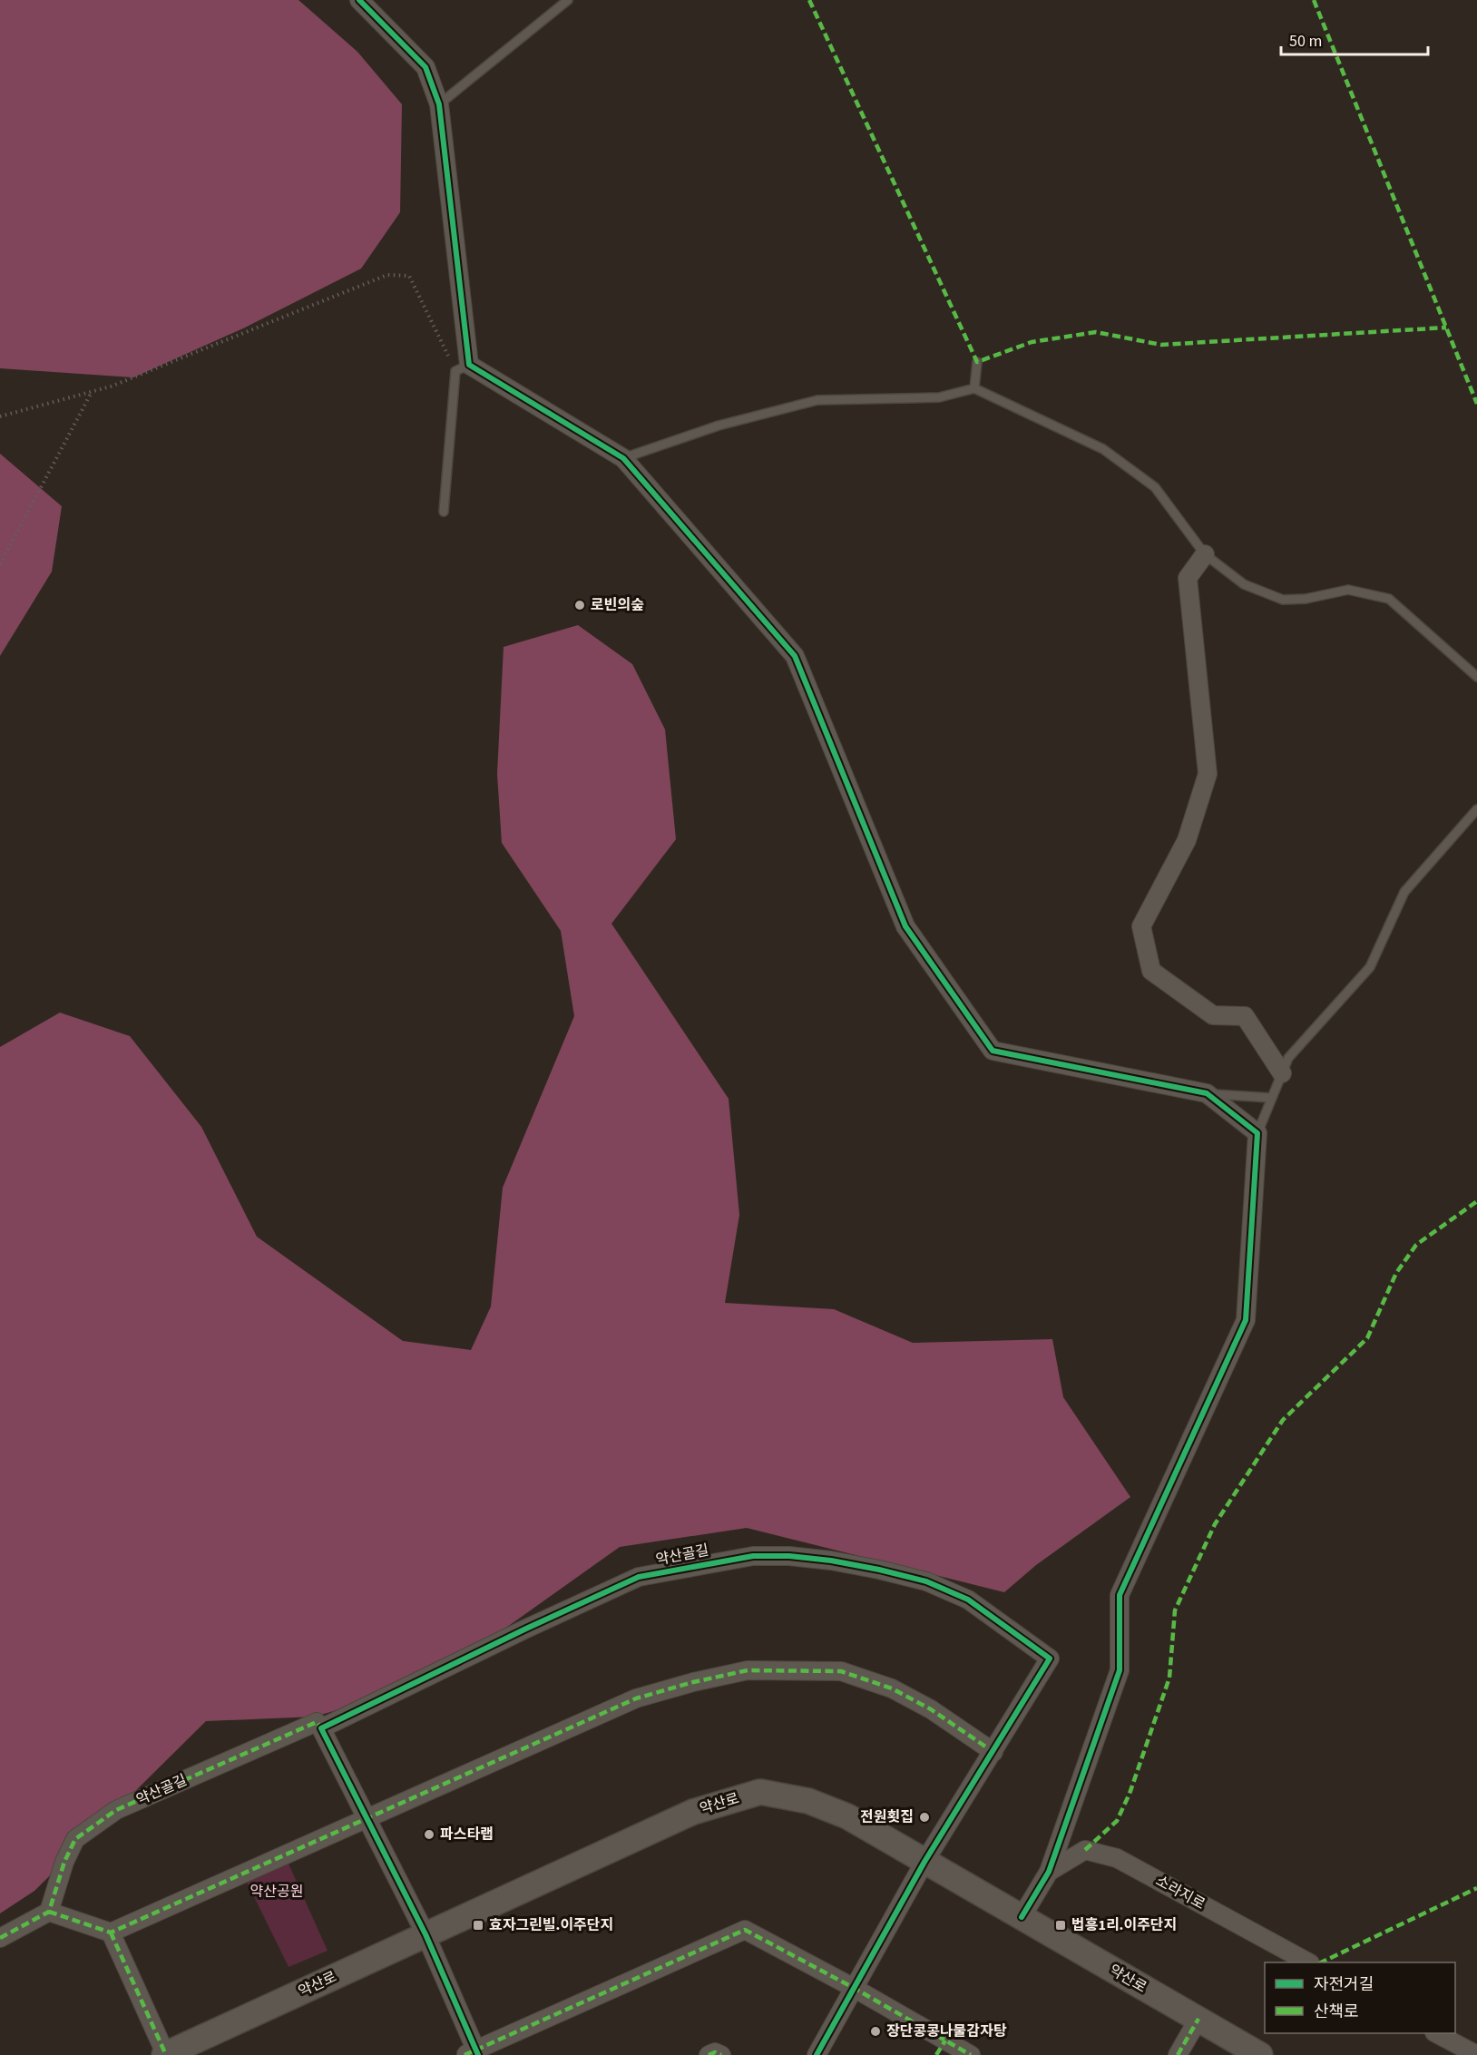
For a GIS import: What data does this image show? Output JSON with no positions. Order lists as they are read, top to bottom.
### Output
{
  "streets": {
    "street": ["약산골길", "약산로", "소라지로"]
  },
  "crossings": [
    ["약산골길", "약산로"]
  ],
  "parks": ["약산공원"],
  "places": {
    "other": [
      "로빈의숲",
      "전원횟집",
      "파스타랩",
      "장단콩콩나물감자탕"
    ],
    "transit": ["효자그린빌.이주단지", "법흥1리.이주단지"]
  },
  "legend": ["자전거길", "산책로"],
  "scale_bar": "50 m"
}
